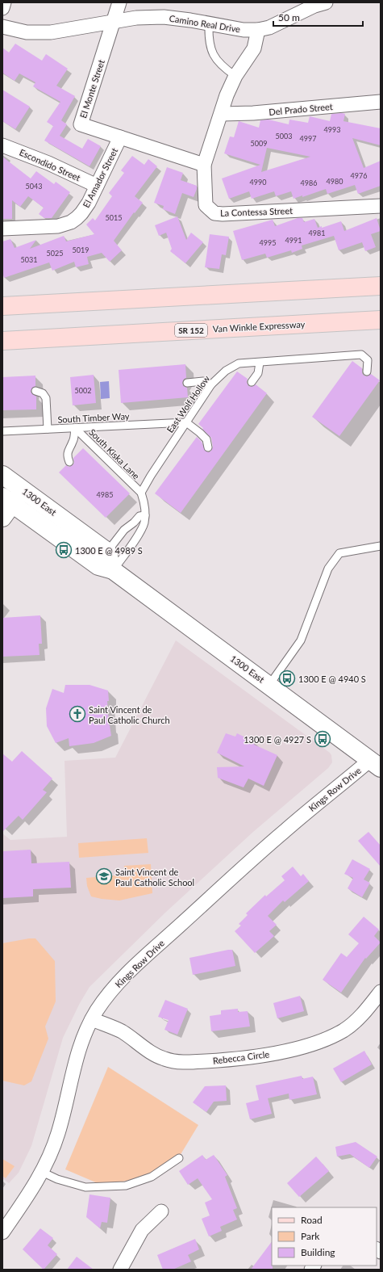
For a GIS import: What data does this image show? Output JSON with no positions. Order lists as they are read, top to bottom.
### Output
{
  "streets": {
    "main road": ["Van Winkle Expressway", "SR 152", "1300 East"],
    "street": [
      "Camino Real Drive",
      "El Monte Street",
      "Del Prado Street",
      "Escondido Street",
      "El Amador Street",
      "La Contessa Street",
      "Kings Row Drive",
      "Rebecca Circle"
    ],
    "lane": ["East Wolf Hollow", "South Timber Way", "South Kiska Lane"]
  },
  "crossings": [
    ["Camino Real Drive", "El Monte Street"],
    ["Camino Real Drive", "La Contessa Street"],
    ["El Monte Street", "El Amador Street"],
    ["El Monte Street", "La Contessa Street"],
    ["Del Prado Street", "La Contessa Street"],
    ["Escondido Street", "El Amador Street"],
    ["East Wolf Hollow", "South Timber Way"],
    ["East Wolf Hollow", "South Kiska Lane"],
    ["South Timber Way", "South Kiska Lane"],
    ["1300 East", "Kings Row Drive"],
    ["Kings Row Drive", "Rebecca Circle"]
  ],
  "places": {
    "bus stop": ["1300 E @ 4989 S", "1300 E @ 4940 S", "1300 E @ 4927 S"],
    "church": ["Saint Vincent de Paul Catholic Church"],
    "school or university": ["Saint Vincent de Paul Catholic School"]
  },
  "house_numbers": [
    "4993",
    "5003",
    "4997",
    "5009",
    "4976",
    "4980",
    "4990",
    "4986",
    "5043",
    "5015",
    "4981",
    "4991",
    "4995",
    "5019",
    "5025",
    "5031",
    "5002",
    "4985"
  ],
  "legend": ["Road", "Park", "Building"],
  "scale_bar": "50 m"
}
